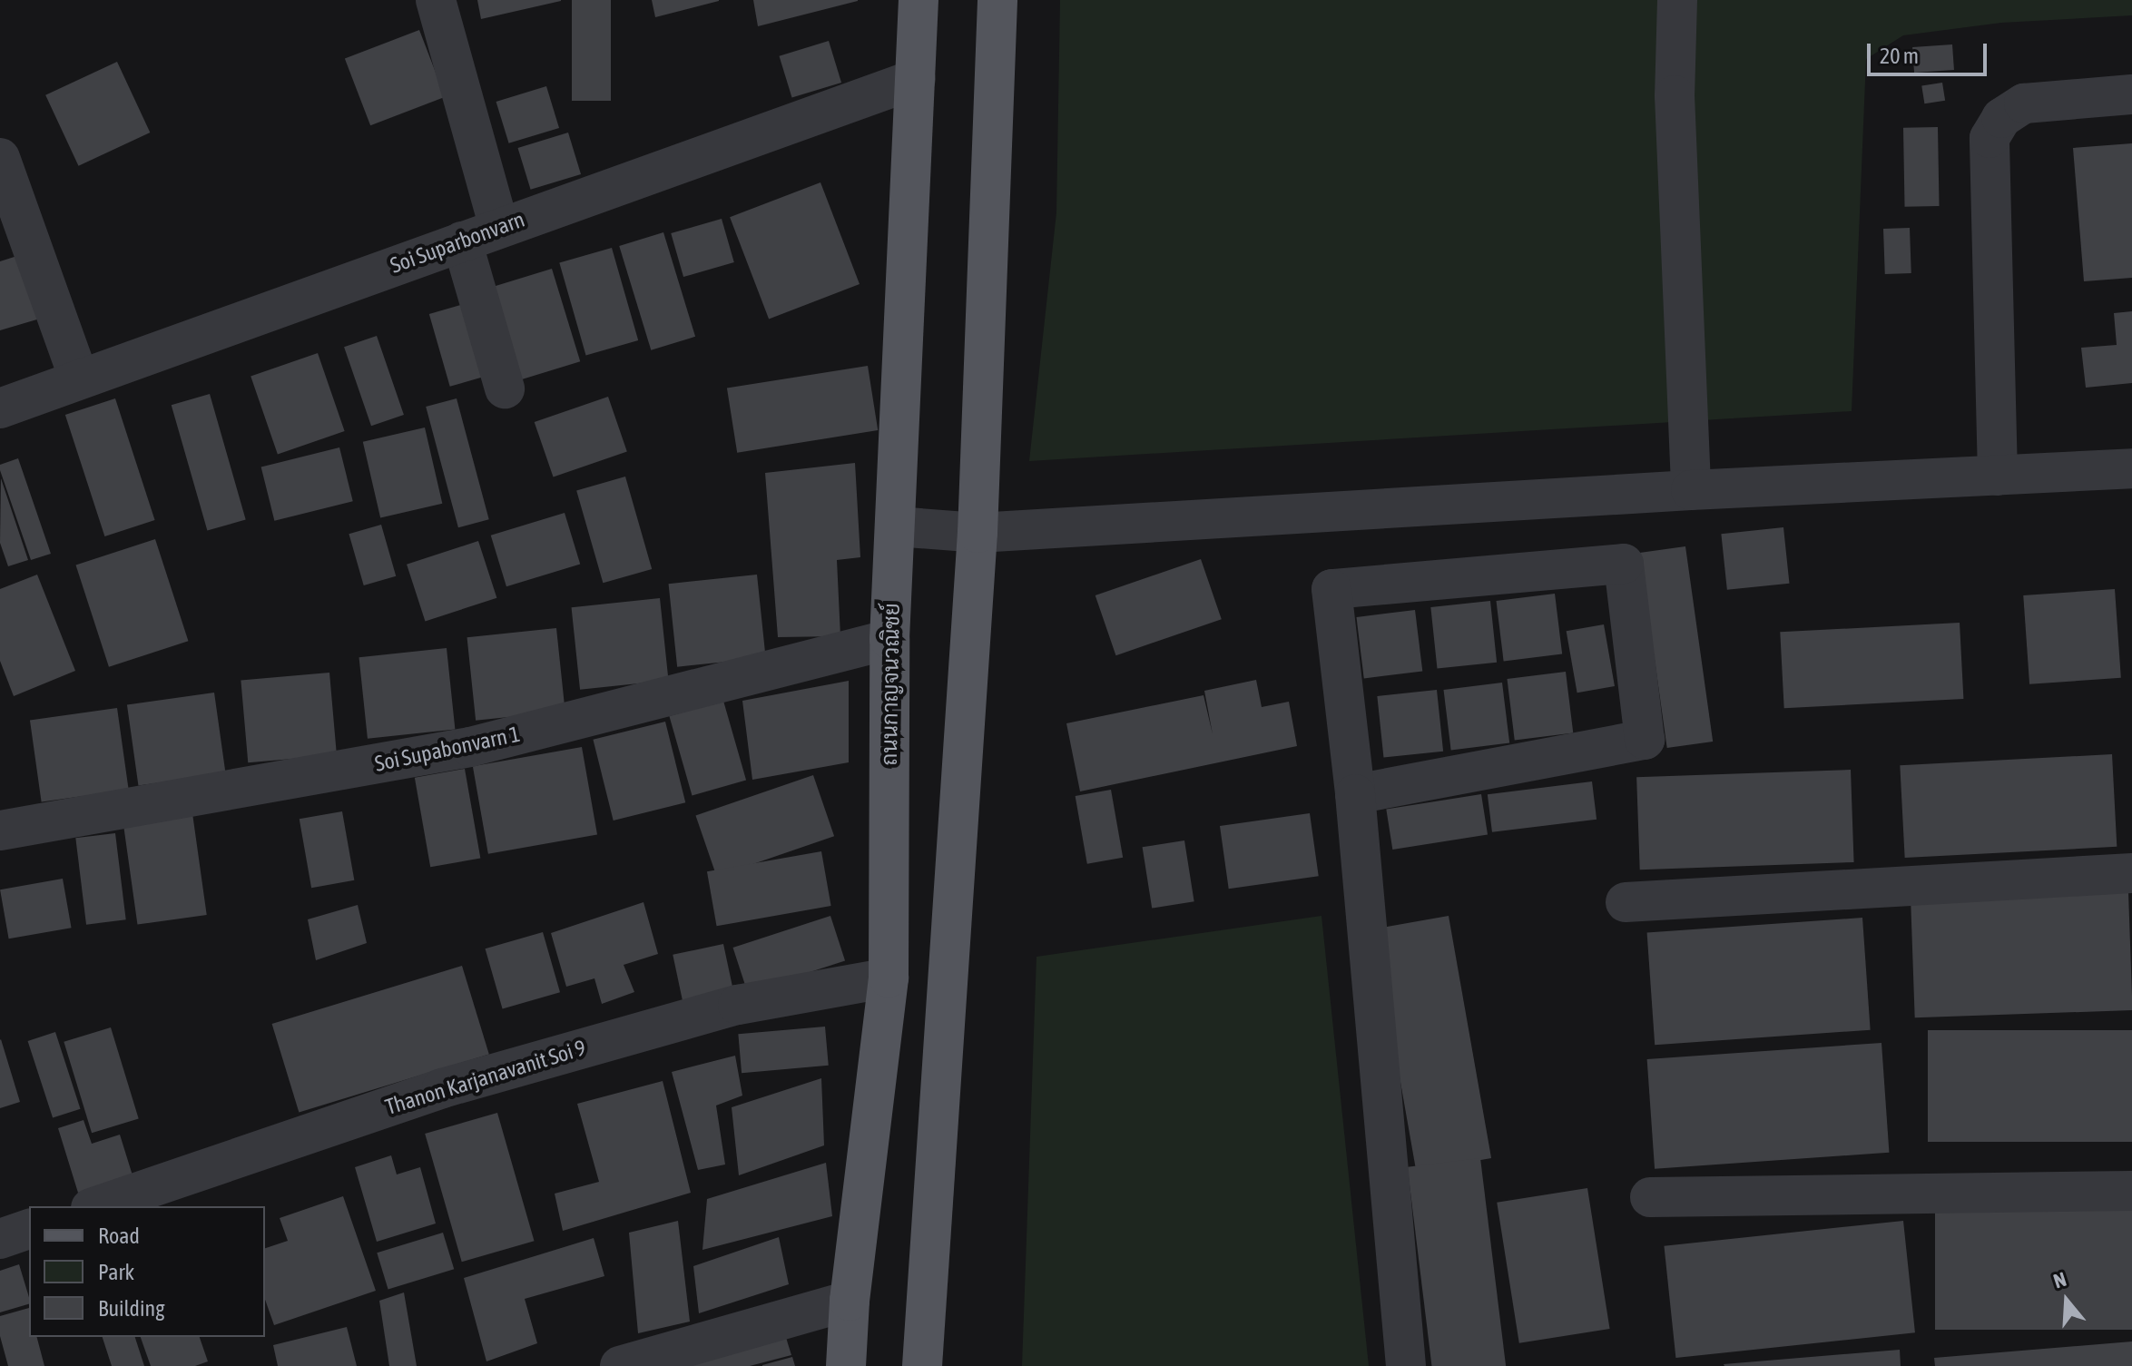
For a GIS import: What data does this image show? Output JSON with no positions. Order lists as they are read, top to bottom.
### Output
{
  "streets": {
    "main road": ["ถนนกาญจนวณิชย์"],
    "street": ["Soi Suparbonvarn", "Soi Supabonvarn 1", "Thanon Karjanavanit Soi 9"]
  },
  "crossings": [
    ["Soi Suparbonvarn", "ถนนกาญจนวณิชย์"],
    ["ถนนกาญจนวณิชย์", "Soi Supabonvarn 1"],
    ["ถนนกาญจนวณิชย์", "Thanon Karjanavanit Soi 9"]
  ],
  "legend": ["Road", "Park", "Building"],
  "scale_bar": "20 m",
  "north": "top"
}
